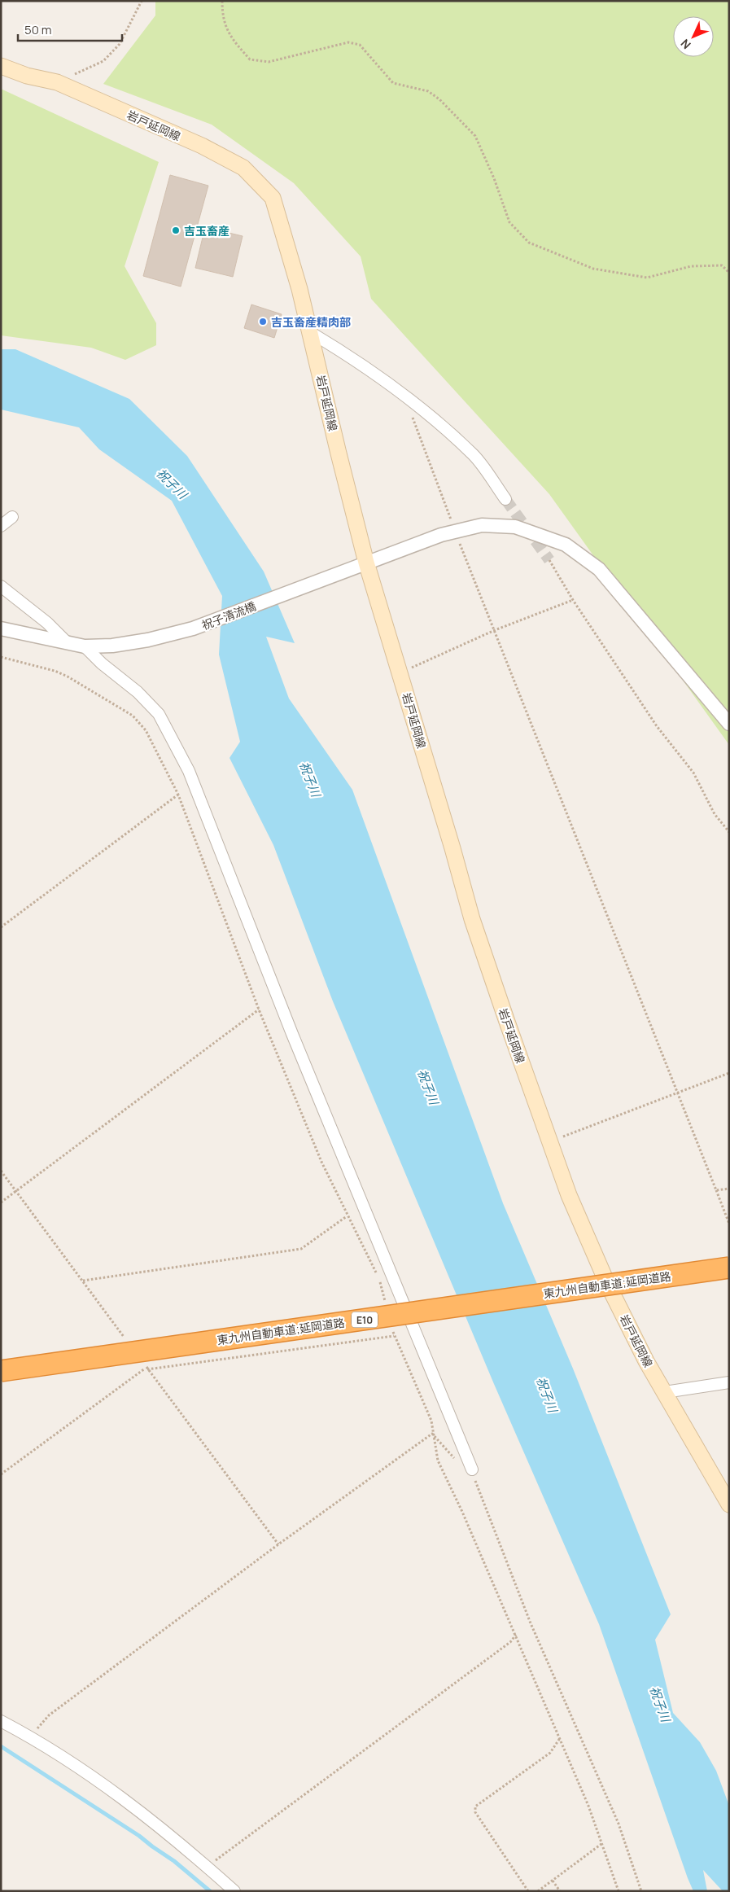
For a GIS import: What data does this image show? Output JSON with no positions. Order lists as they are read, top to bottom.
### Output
{
  "streets": {
    "highway": ["東九州自動車道;延岡道路", "E10"],
    "main road": ["岩戸延岡線"],
    "street": ["祝子清流橋"]
  },
  "crossings": [
    ["岩戸延岡線", "祝子清流橋"]
  ],
  "water": ["祝子川"],
  "places": ["吉玉畜産", "吉玉畜産精肉部"],
  "scale_bar": "50 m",
  "north": "bottom left"
}
